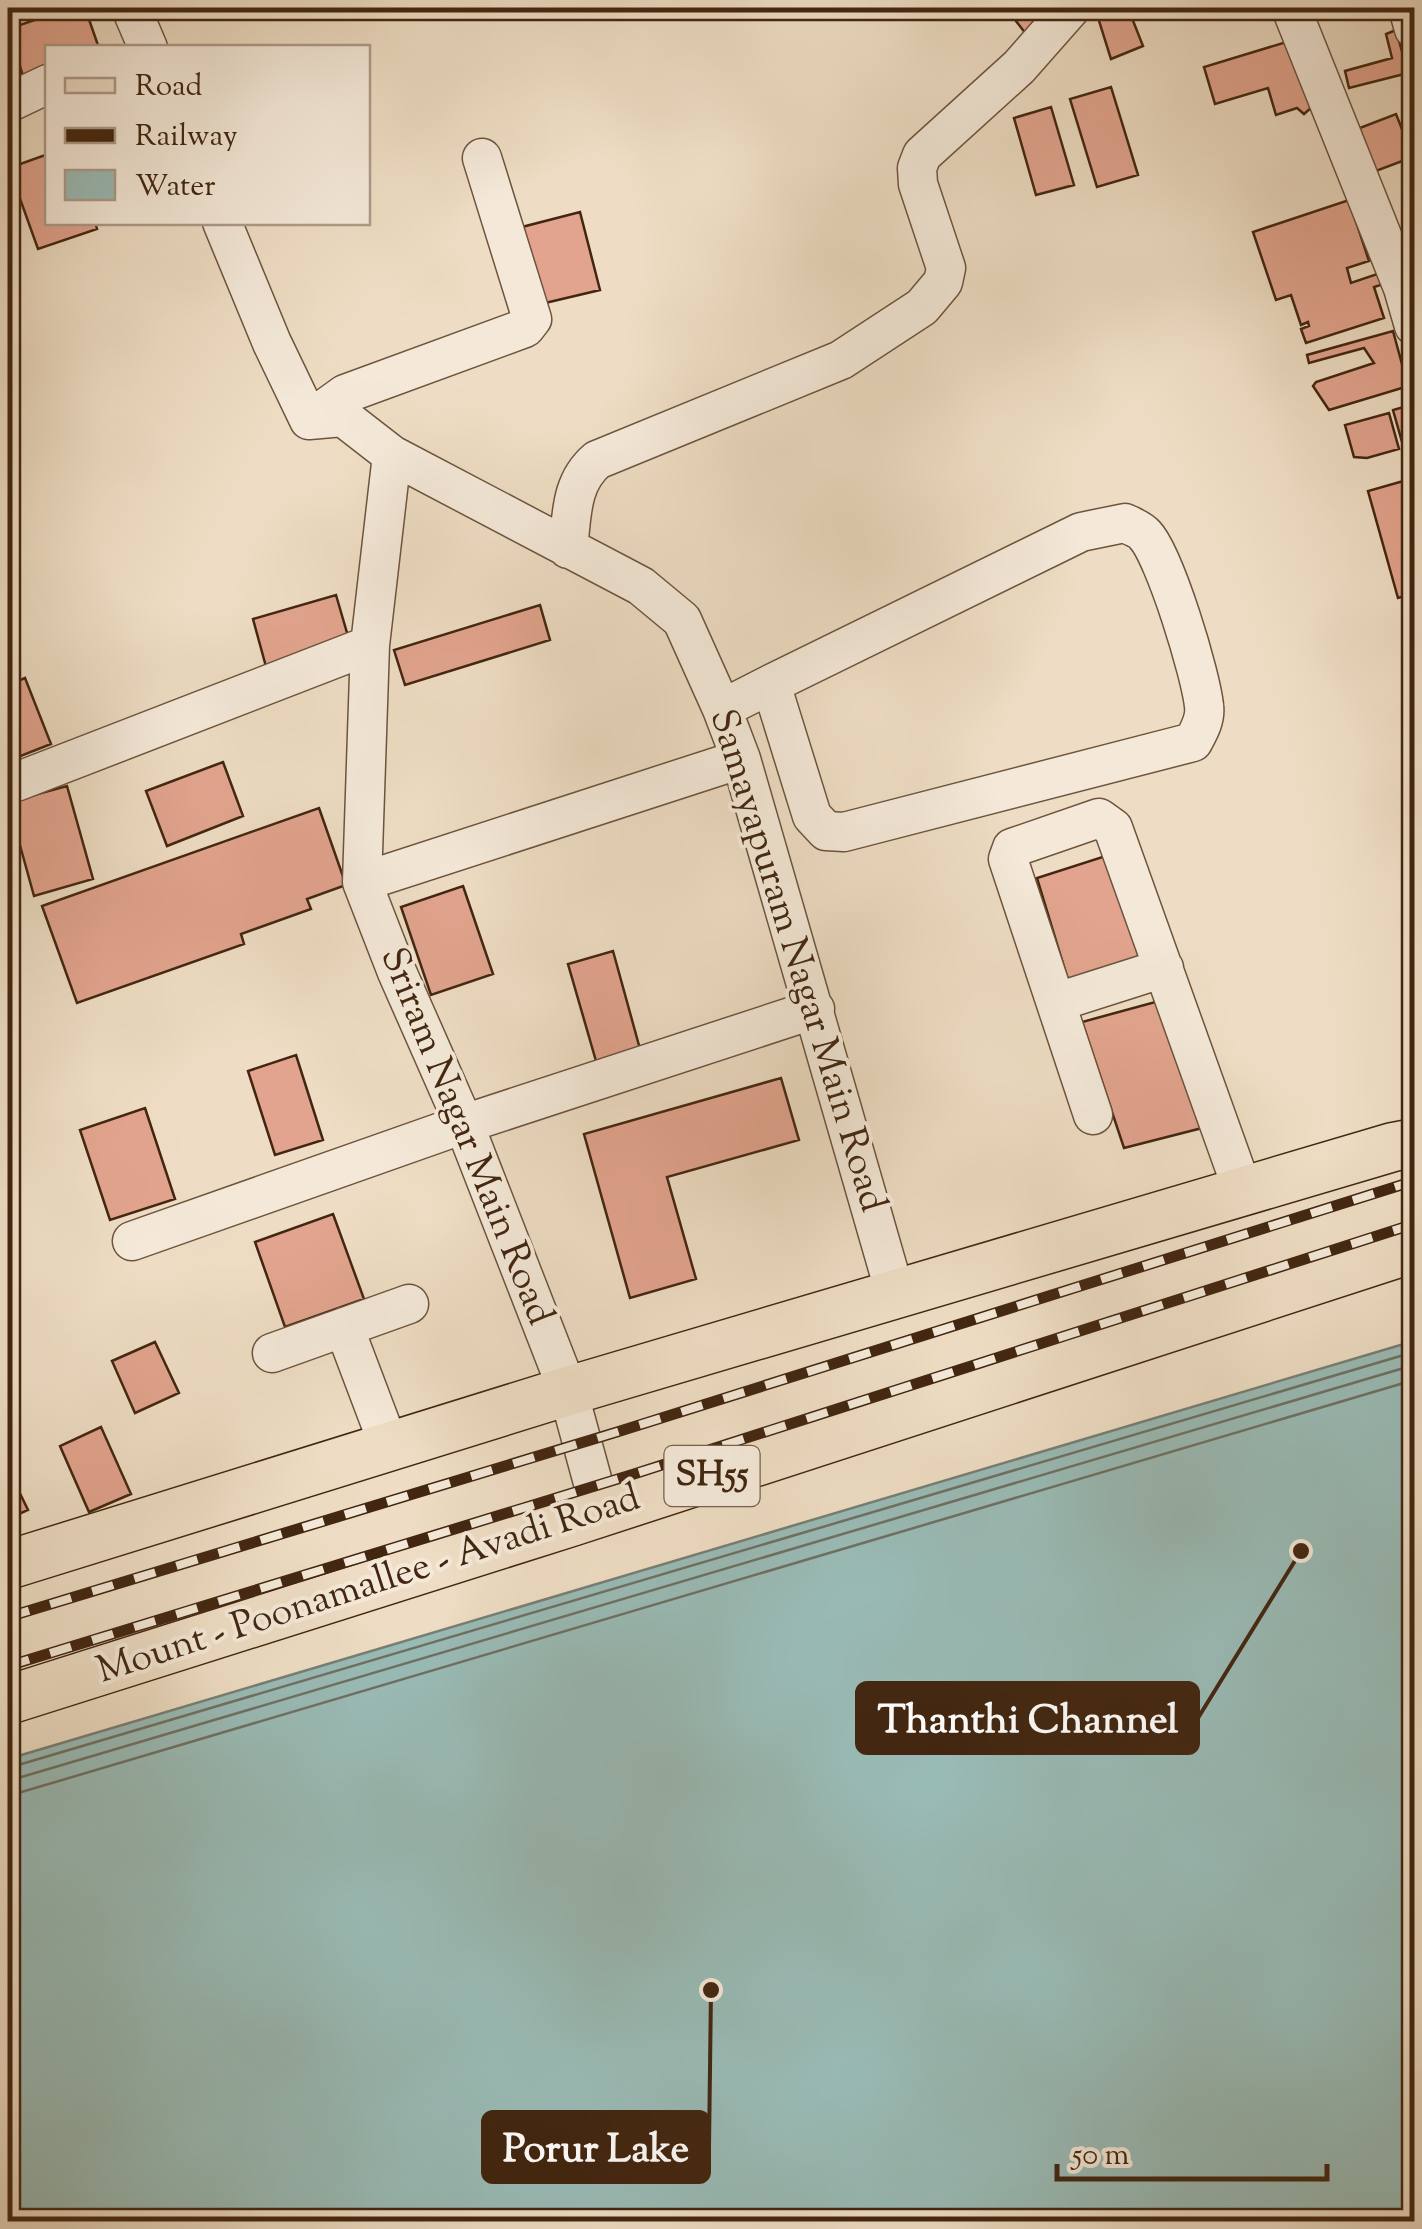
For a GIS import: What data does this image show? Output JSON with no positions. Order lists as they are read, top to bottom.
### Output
{
  "streets": {
    "main road": ["SH55", "Mount - Poonamallee - Avadi Road"],
    "street": ["Samayapuram Nagar Main Road", "Sriram Nagar Main Road"]
  },
  "crossings": [
    ["Sriram Nagar Main Road", "Mount - Poonamallee - Avadi Road"]
  ],
  "places": ["Thanthi Channel", "Porur Lake"],
  "legend": ["Road", "Railway", "Water"],
  "scale_bar": "50 m"
}
